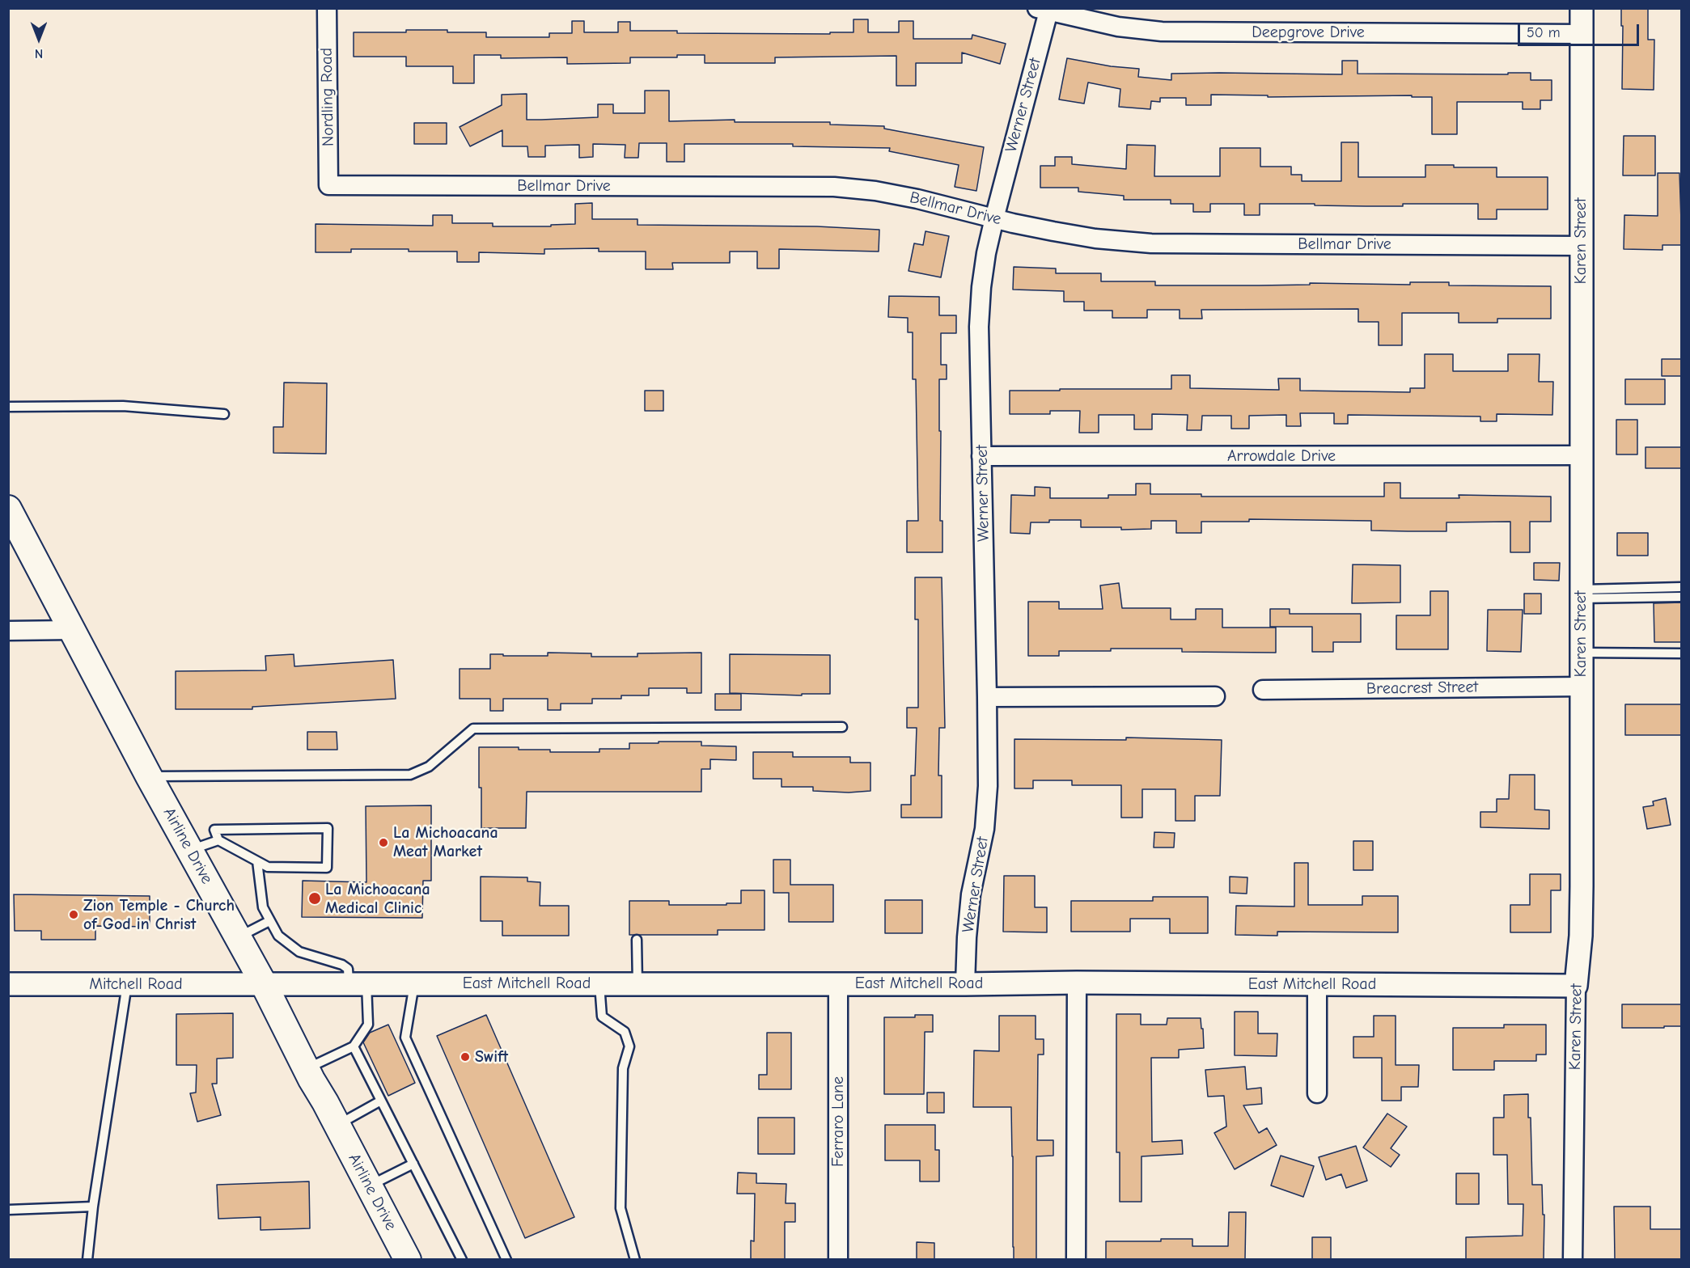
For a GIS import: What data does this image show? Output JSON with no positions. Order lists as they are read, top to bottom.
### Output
{
  "streets": {
    "main road": ["Airline Drive"],
    "street": [
      "Deepgrove Drive",
      "Nordling Road",
      "Werner Street",
      "Bellmar Drive",
      "Karen Street",
      "Arrowdale Drive",
      "Breacrest Street",
      "East Mitchell Road",
      "Mitchell Road",
      "Ferraro Lane"
    ]
  },
  "crossings": [
    ["Deepgrove Drive", "Werner Street"],
    ["Deepgrove Drive", "Karen Street"],
    ["Nordling Road", "Bellmar Drive"],
    ["Werner Street", "Bellmar Drive"],
    ["Werner Street", "Arrowdale Drive"],
    ["Werner Street", "East Mitchell Road"],
    ["Bellmar Drive", "Karen Street"],
    ["Karen Street", "Arrowdale Drive"],
    ["Karen Street", "Breacrest Street"],
    ["Karen Street", "East Mitchell Road"],
    ["Airline Drive", "East Mitchell Road"],
    ["Airline Drive", "Mitchell Road"],
    ["East Mitchell Road", "Mitchell Road"],
    ["East Mitchell Road", "Ferraro Lane"]
  ],
  "places": [
    "La Michoacana Meat Market",
    "La Michoacana Medical Clinic",
    "Zion Temple - Church of God in Christ",
    "Swift"
  ],
  "scale_bar": "50 m",
  "north": "bottom"
}
